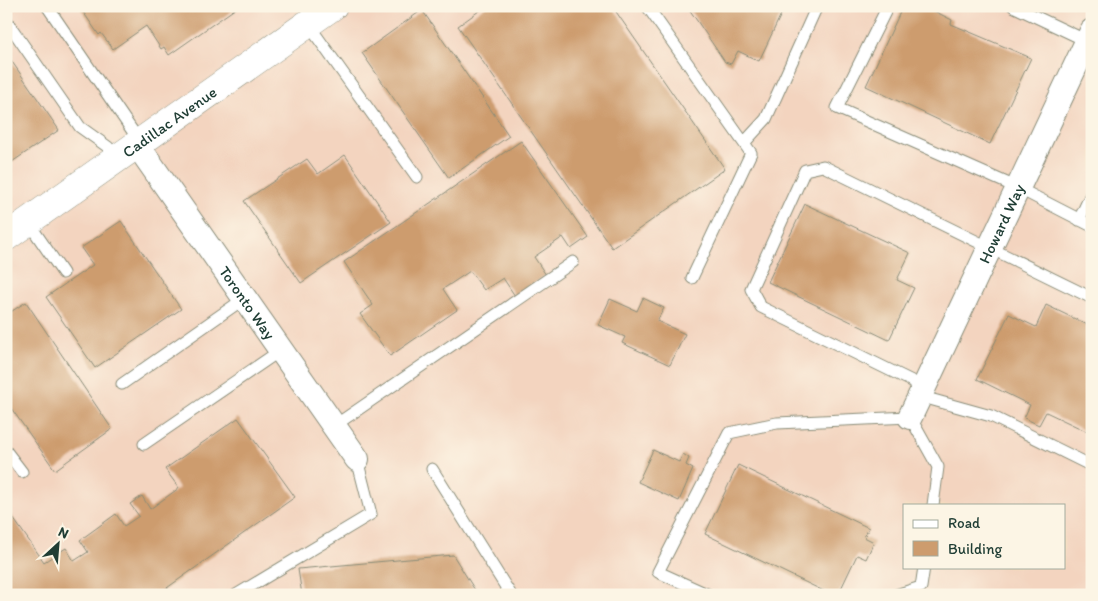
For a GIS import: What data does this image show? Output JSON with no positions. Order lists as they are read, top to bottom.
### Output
{
  "streets": {
    "street": ["Cadillac Avenue", "Howard Way", "Toronto Way"]
  },
  "crossings": [
    ["Cadillac Avenue", "Toronto Way"]
  ],
  "legend": ["Road", "Building"],
  "north": "top right"
}
